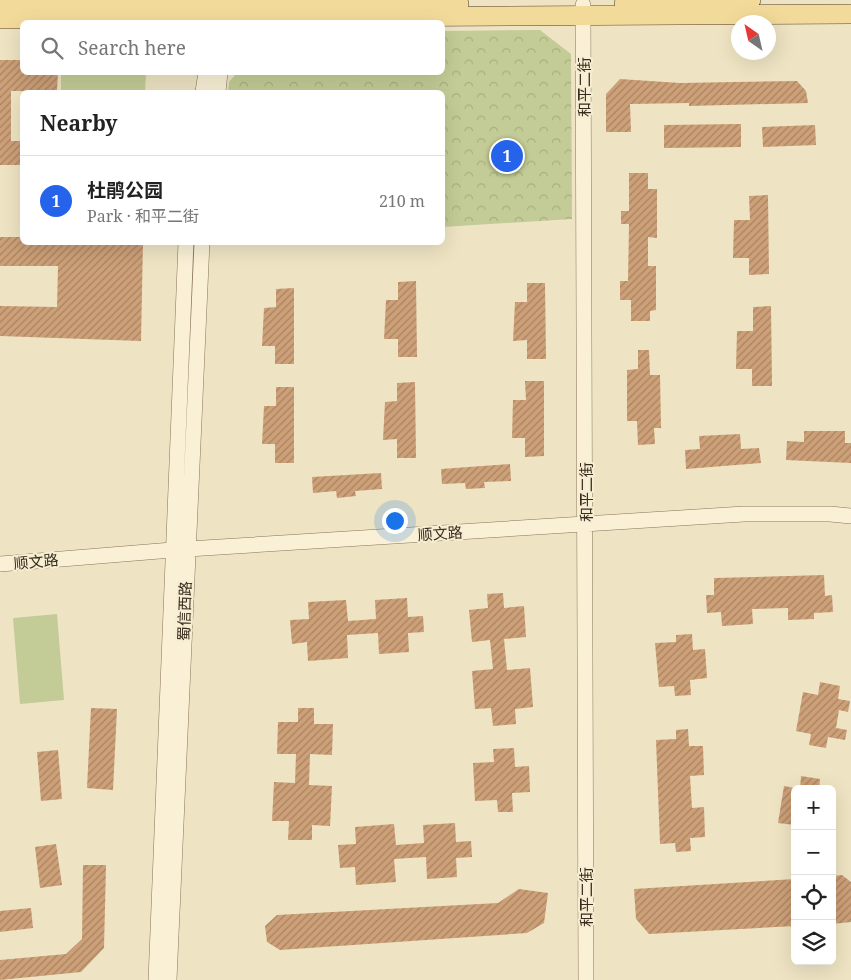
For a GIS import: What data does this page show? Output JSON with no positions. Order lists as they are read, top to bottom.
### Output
{
  "streets": {
    "street": ["和平二街", "顺文路", "蜀信西路"]
  },
  "crossings": [
    ["和平二街", "顺文路"],
    ["顺文路", "蜀信西路"]
  ],
  "north": "top left",
  "page": {
    "search": "Search here",
    "heading": "Nearby",
    "pins": "1",
    "list": [
      {
        "mark": "1",
        "name": "杜鹃公园",
        "note": "Park · 和平二街",
        "value": "210 m"
      }
    ],
    "map_buttons": ["+", "−"]
  }
}
